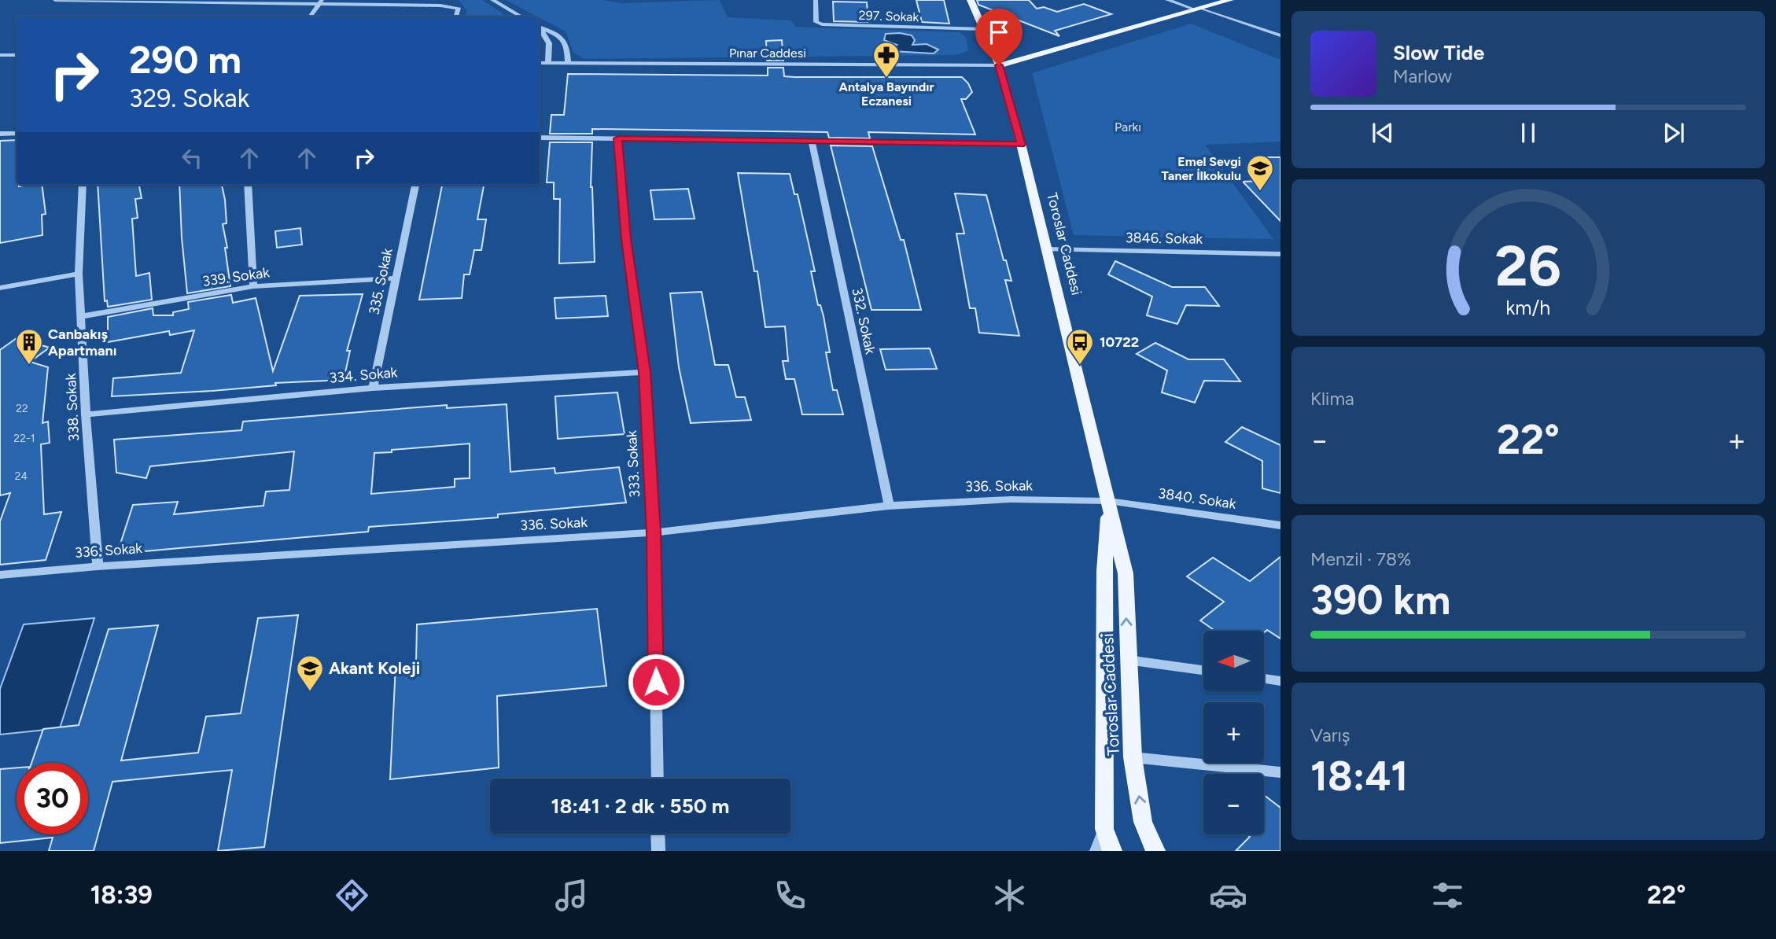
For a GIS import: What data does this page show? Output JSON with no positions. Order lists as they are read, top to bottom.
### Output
{
  "streets": {
    "main road": ["Toroslar Caddesi"],
    "street": [
      "297. Sokak",
      "Pınar Caddesi",
      "3846. Sokak",
      "339. Sokak",
      "335. Sokak",
      "332. Sokak",
      "334. Sokak",
      "338. Sokak",
      "333. Sokak",
      "336. Sokak",
      "3840. Sokak"
    ]
  },
  "crossings": [
    ["297. Sokak", "Toroslar Caddesi"],
    ["Pınar Caddesi", "Toroslar Caddesi"],
    ["3846. Sokak", "Toroslar Caddesi"],
    ["Toroslar Caddesi", "336. Sokak"],
    ["Toroslar Caddesi", "3840. Sokak"],
    ["339. Sokak", "335. Sokak"],
    ["339. Sokak", "338. Sokak"],
    ["335. Sokak", "334. Sokak"],
    ["332. Sokak", "336. Sokak"],
    ["334. Sokak", "338. Sokak"],
    ["334. Sokak", "333. Sokak"],
    ["338. Sokak", "336. Sokak"],
    ["333. Sokak", "336. Sokak"],
    ["336. Sokak", "3840. Sokak"]
  ],
  "parks": ["Parkı"],
  "places": {
    "pharmacy": ["Antalya Bayındır Eczanesi"],
    "school or university": ["Emel Sevgi Taner İlkokulu", "Akant Koleji"],
    "building": ["Canbakış Apartmanı"],
    "bus stop": ["10722"]
  },
  "house_numbers": ["22", "22-1", "24"],
  "north": "left",
  "page": {
    "turn": ["290 m", "329. Sokak"],
    "song": ["Slow Tide", "Marlow"],
    "tile": [
      "Klima",
      ["Menzil · 78%", "390 km"],
      ["Varış", "18:41"]
    ],
    "heat": ["−", "22°", "+"],
    "map_buttons": ["+", "−"],
    "limit": "30",
    "trip": "18:41 · 2 dk · 550 m",
    "tabs": ["18:39", "22°"],
    "gauge": ["26", "km/h"]
  }
}
